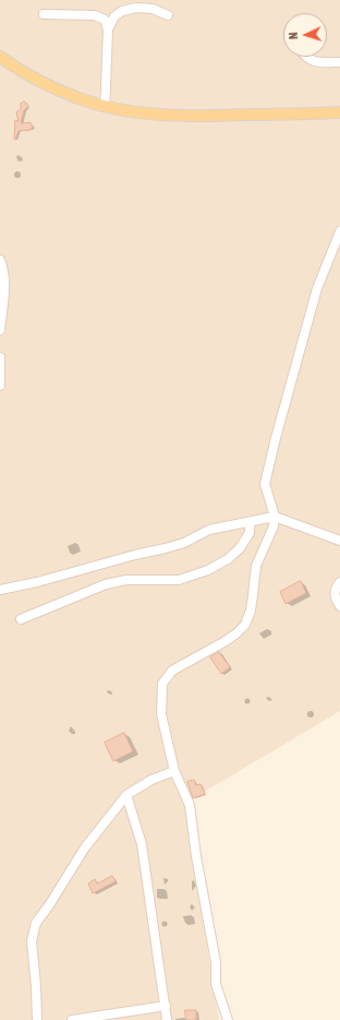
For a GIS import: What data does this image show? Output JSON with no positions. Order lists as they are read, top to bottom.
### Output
{
  "north": "left"
}
